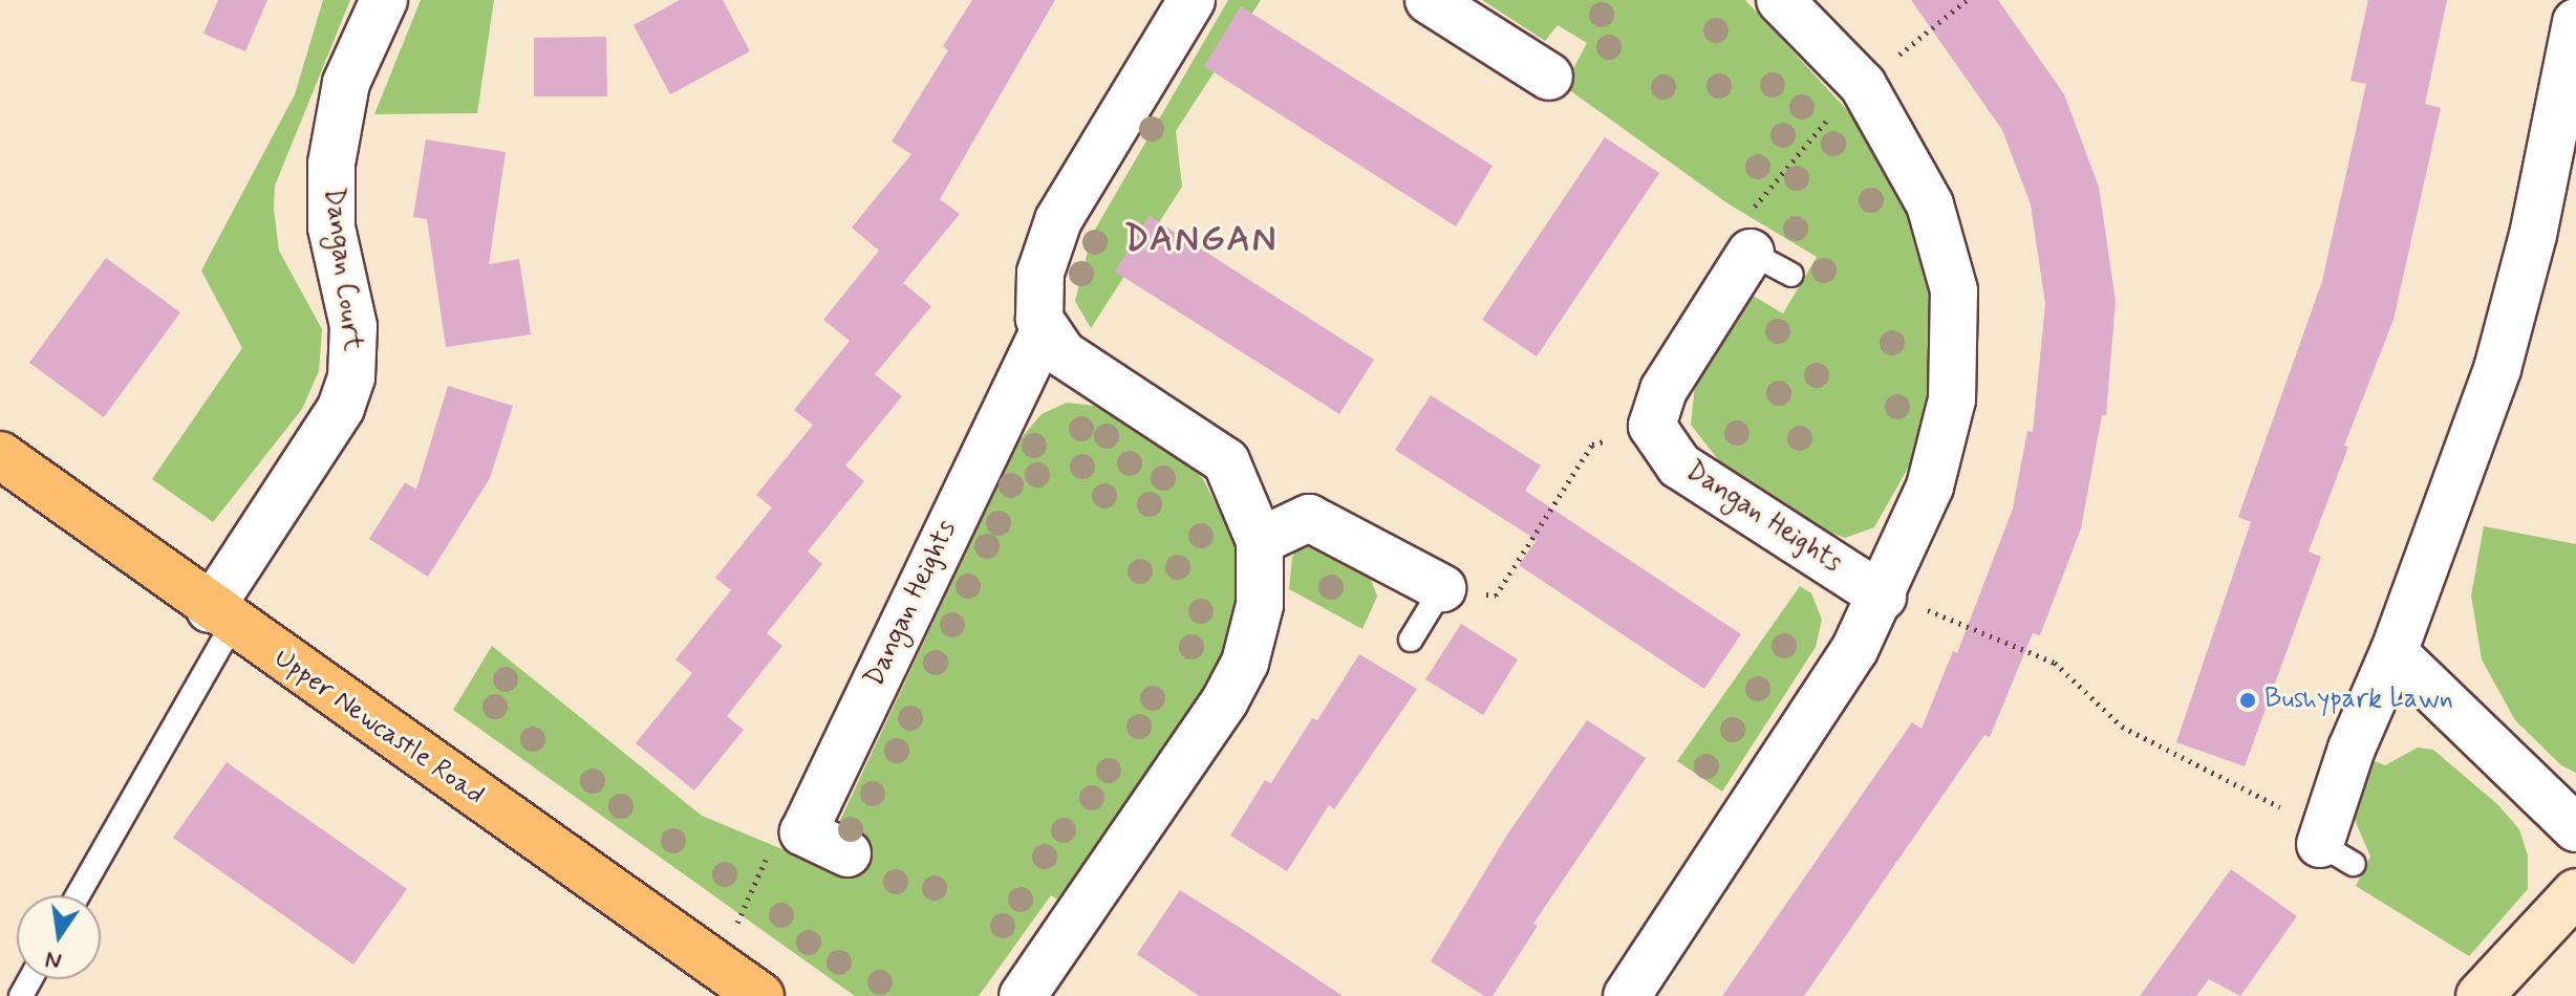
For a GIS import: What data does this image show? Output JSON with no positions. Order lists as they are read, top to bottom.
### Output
{
  "streets": {
    "main road": ["Upper Newcastle Road"],
    "street": ["Dangan Court", "Dangan Heights"]
  },
  "crossings": [
    ["Dangan Court", "Upper Newcastle Road"]
  ],
  "districts": ["DANGAN"],
  "places": ["Bushypark Lawn"],
  "north": "bottom"
}
